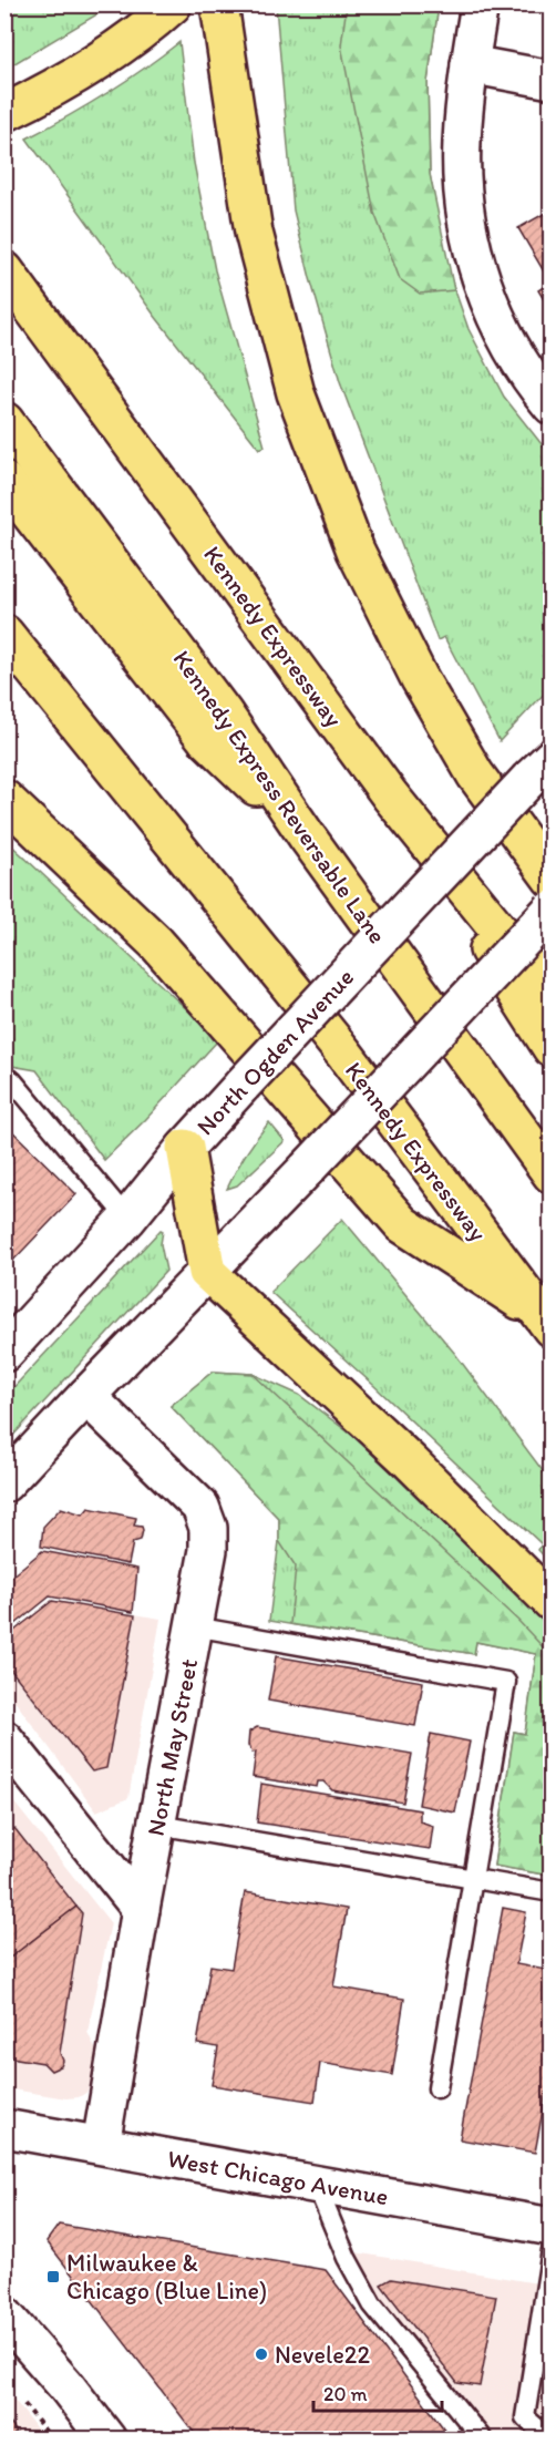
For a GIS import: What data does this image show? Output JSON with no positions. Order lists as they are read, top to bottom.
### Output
{
  "streets": {
    "highway": ["Kennedy Expressway", "Kennedy Express Reversable Lane"],
    "main road": ["North Ogden Avenue", "North May Street", "West Chicago Avenue"]
  },
  "crossings": [
    ["North May Street", "West Chicago Avenue"]
  ],
  "places": {
    "transit": ["Milwaukee & Chicago (Blue Line)"],
    "other": ["Nevele22"]
  },
  "scale_bar": "20 m"
}
